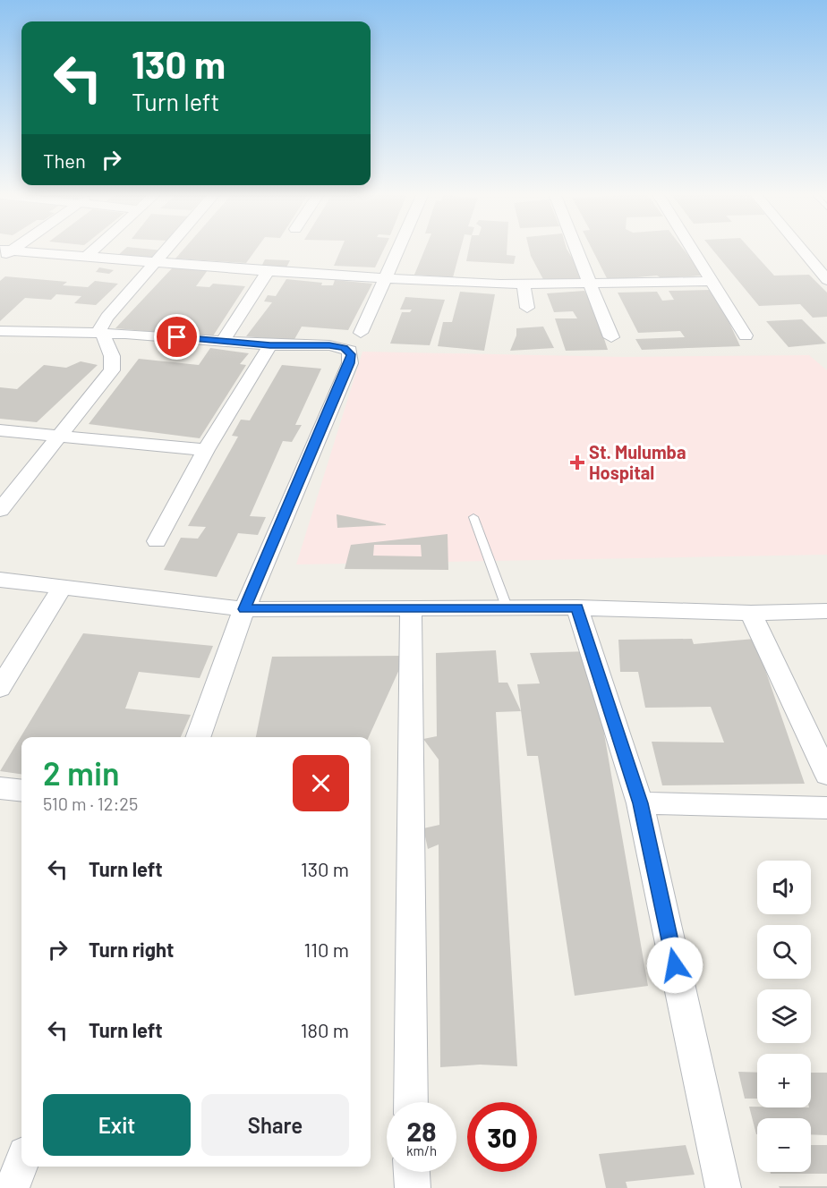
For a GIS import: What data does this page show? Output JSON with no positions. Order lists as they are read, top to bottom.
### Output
{
  "places": {
    "health": ["St. Mulumba Hospital"]
  },
  "page": {
    "turn": ["130 m", "Turn left"],
    "then": "Then",
    "heading": ["2 min", "510 m · 12:25"],
    "list": [
      {
        "name": "Turn left",
        "value": "130 m"
      },
      {
        "name": "Turn right",
        "value": "110 m"
      },
      {
        "name": "Turn left",
        "value": "180 m"
      }
    ],
    "map_buttons": ["+", "−"],
    "buttons": ["Exit", "Share"],
    "speed": "28 km/h",
    "limit": "30"
  }
}
